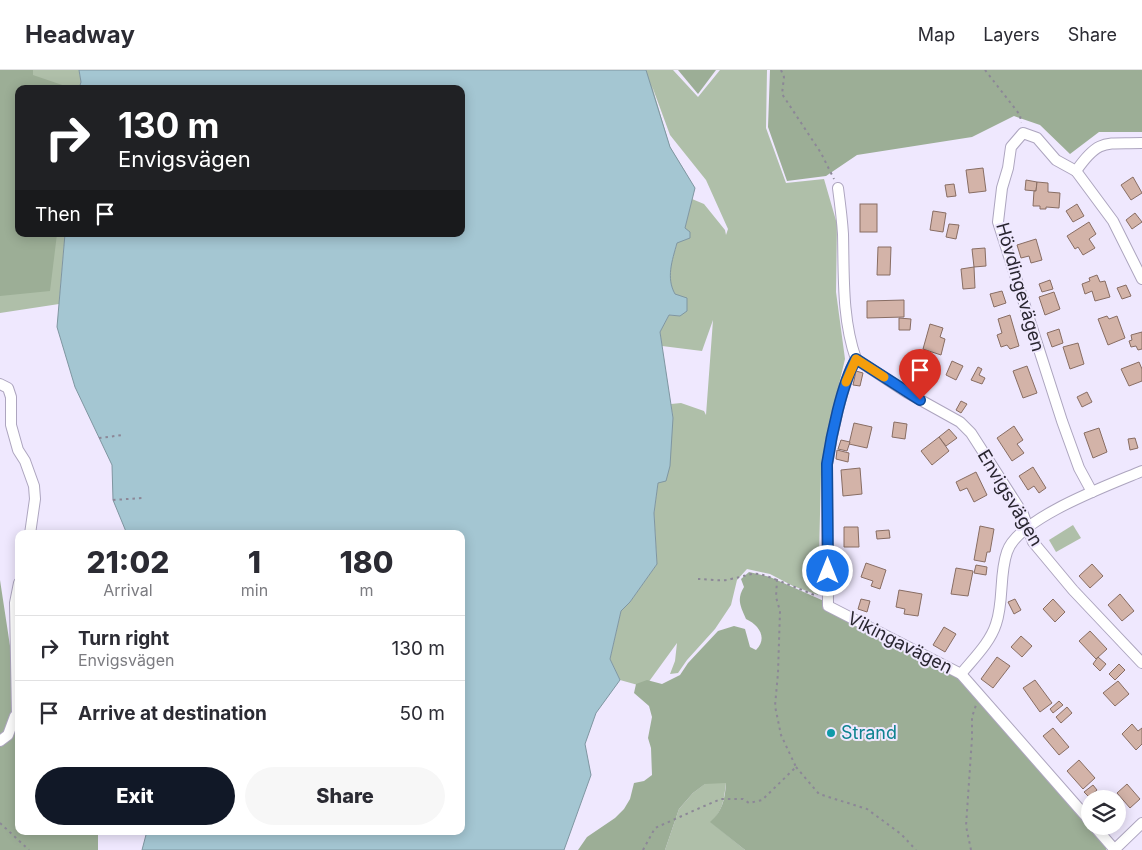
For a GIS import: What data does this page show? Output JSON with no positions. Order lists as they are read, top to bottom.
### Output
{
  "streets": {
    "street": ["Hövdingevägen", "Envigsvägen", "Vikingavägen"]
  },
  "crossings": [
    ["Envigsvägen", "Vikingavägen"]
  ],
  "places": ["Strand"],
  "page": {
    "header": "Headway",
    "nav": ["Map", "Layers", "Share"],
    "turn": ["130 m", "Envigsvägen"],
    "then": "Then",
    "eta": [
      "21:02",
      "Arrival",
      "1",
      "min",
      "180",
      "m"
    ],
    "list": [
      {
        "name": "Turn right",
        "note": "Envigsvägen",
        "value": "130 m"
      },
      {
        "name": "Arrive at destination",
        "value": "50 m"
      }
    ],
    "buttons": ["Exit", "Share"]
  }
}
